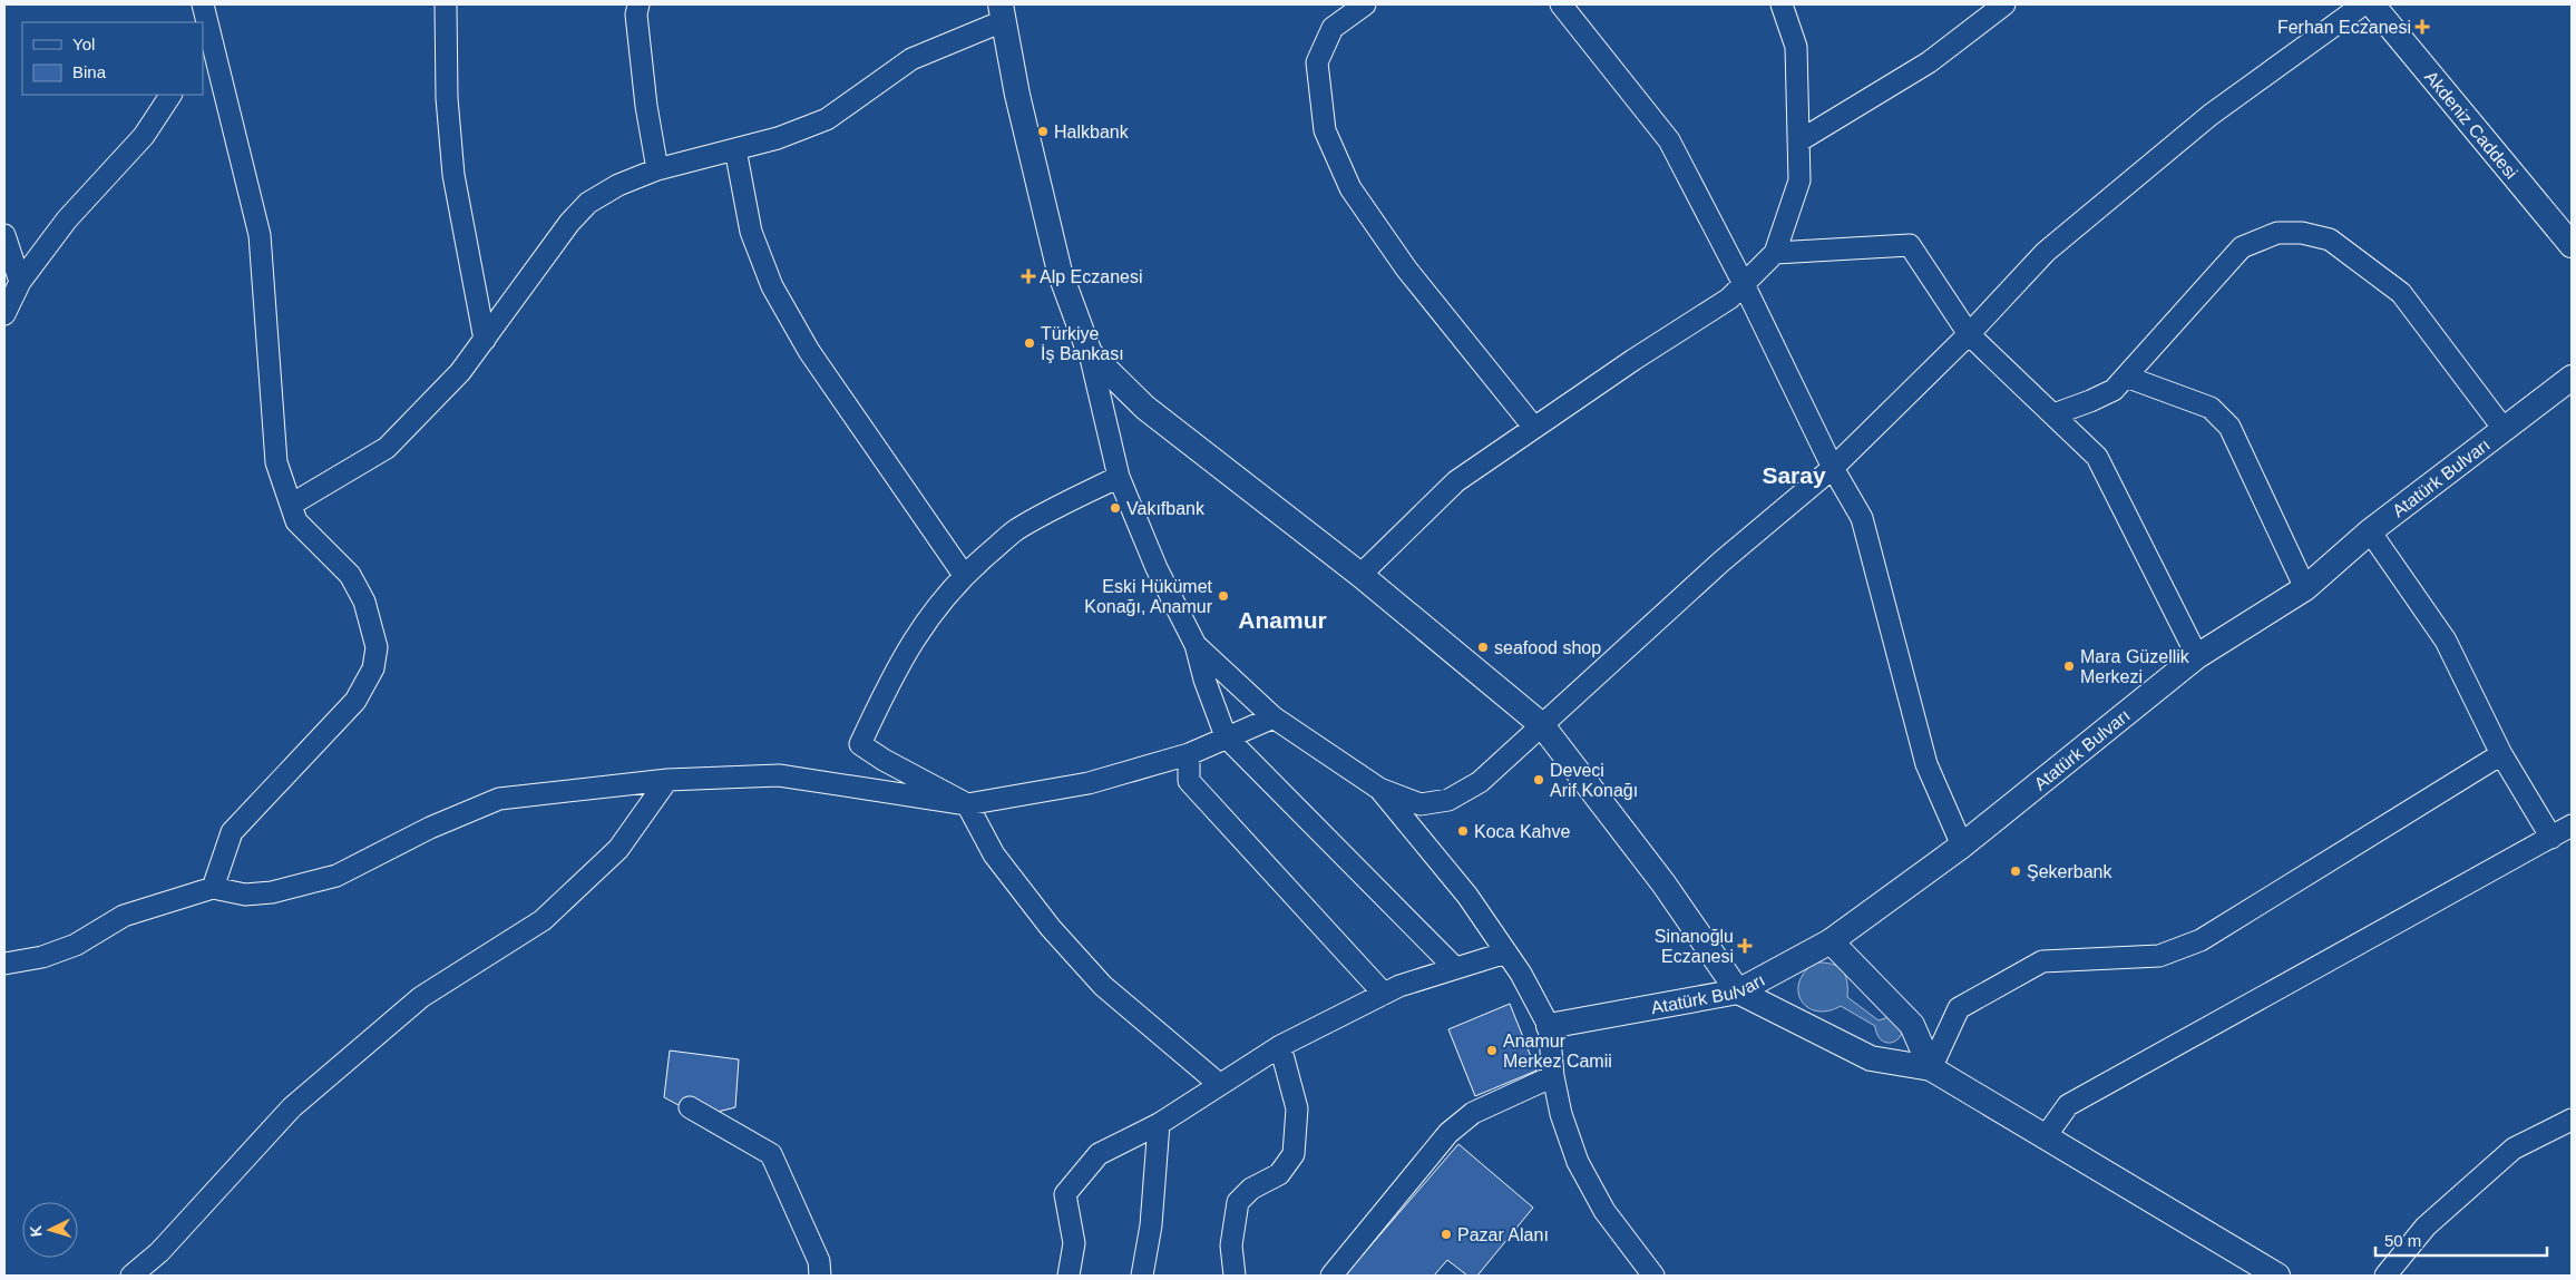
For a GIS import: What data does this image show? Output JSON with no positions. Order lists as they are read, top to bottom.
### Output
{
  "streets": {
    "street": ["Akdeniz Caddesi", "Atatürk Bulvarı"]
  },
  "districts": ["Saray", "Anamur"],
  "places": {
    "health": ["Ferhan Eczanesi", "Alp Eczanesi", "Sinanoğlu Eczanesi"],
    "other": [
      "Halkbank",
      "Türkiye İş Bankası",
      "Vakıfbank",
      "Eski Hükümet Konağı, Anamur",
      "seafood shop",
      "Mara Güzellik Merkezi",
      "Deveci Arif Konağı",
      "Koca Kahve",
      "Şekerbank",
      "Anamur Merkez Camii",
      "Pazar Alanı"
    ]
  },
  "legend": ["Yol", "Bina"],
  "scale_bar": "50 m",
  "north": "left"
}
